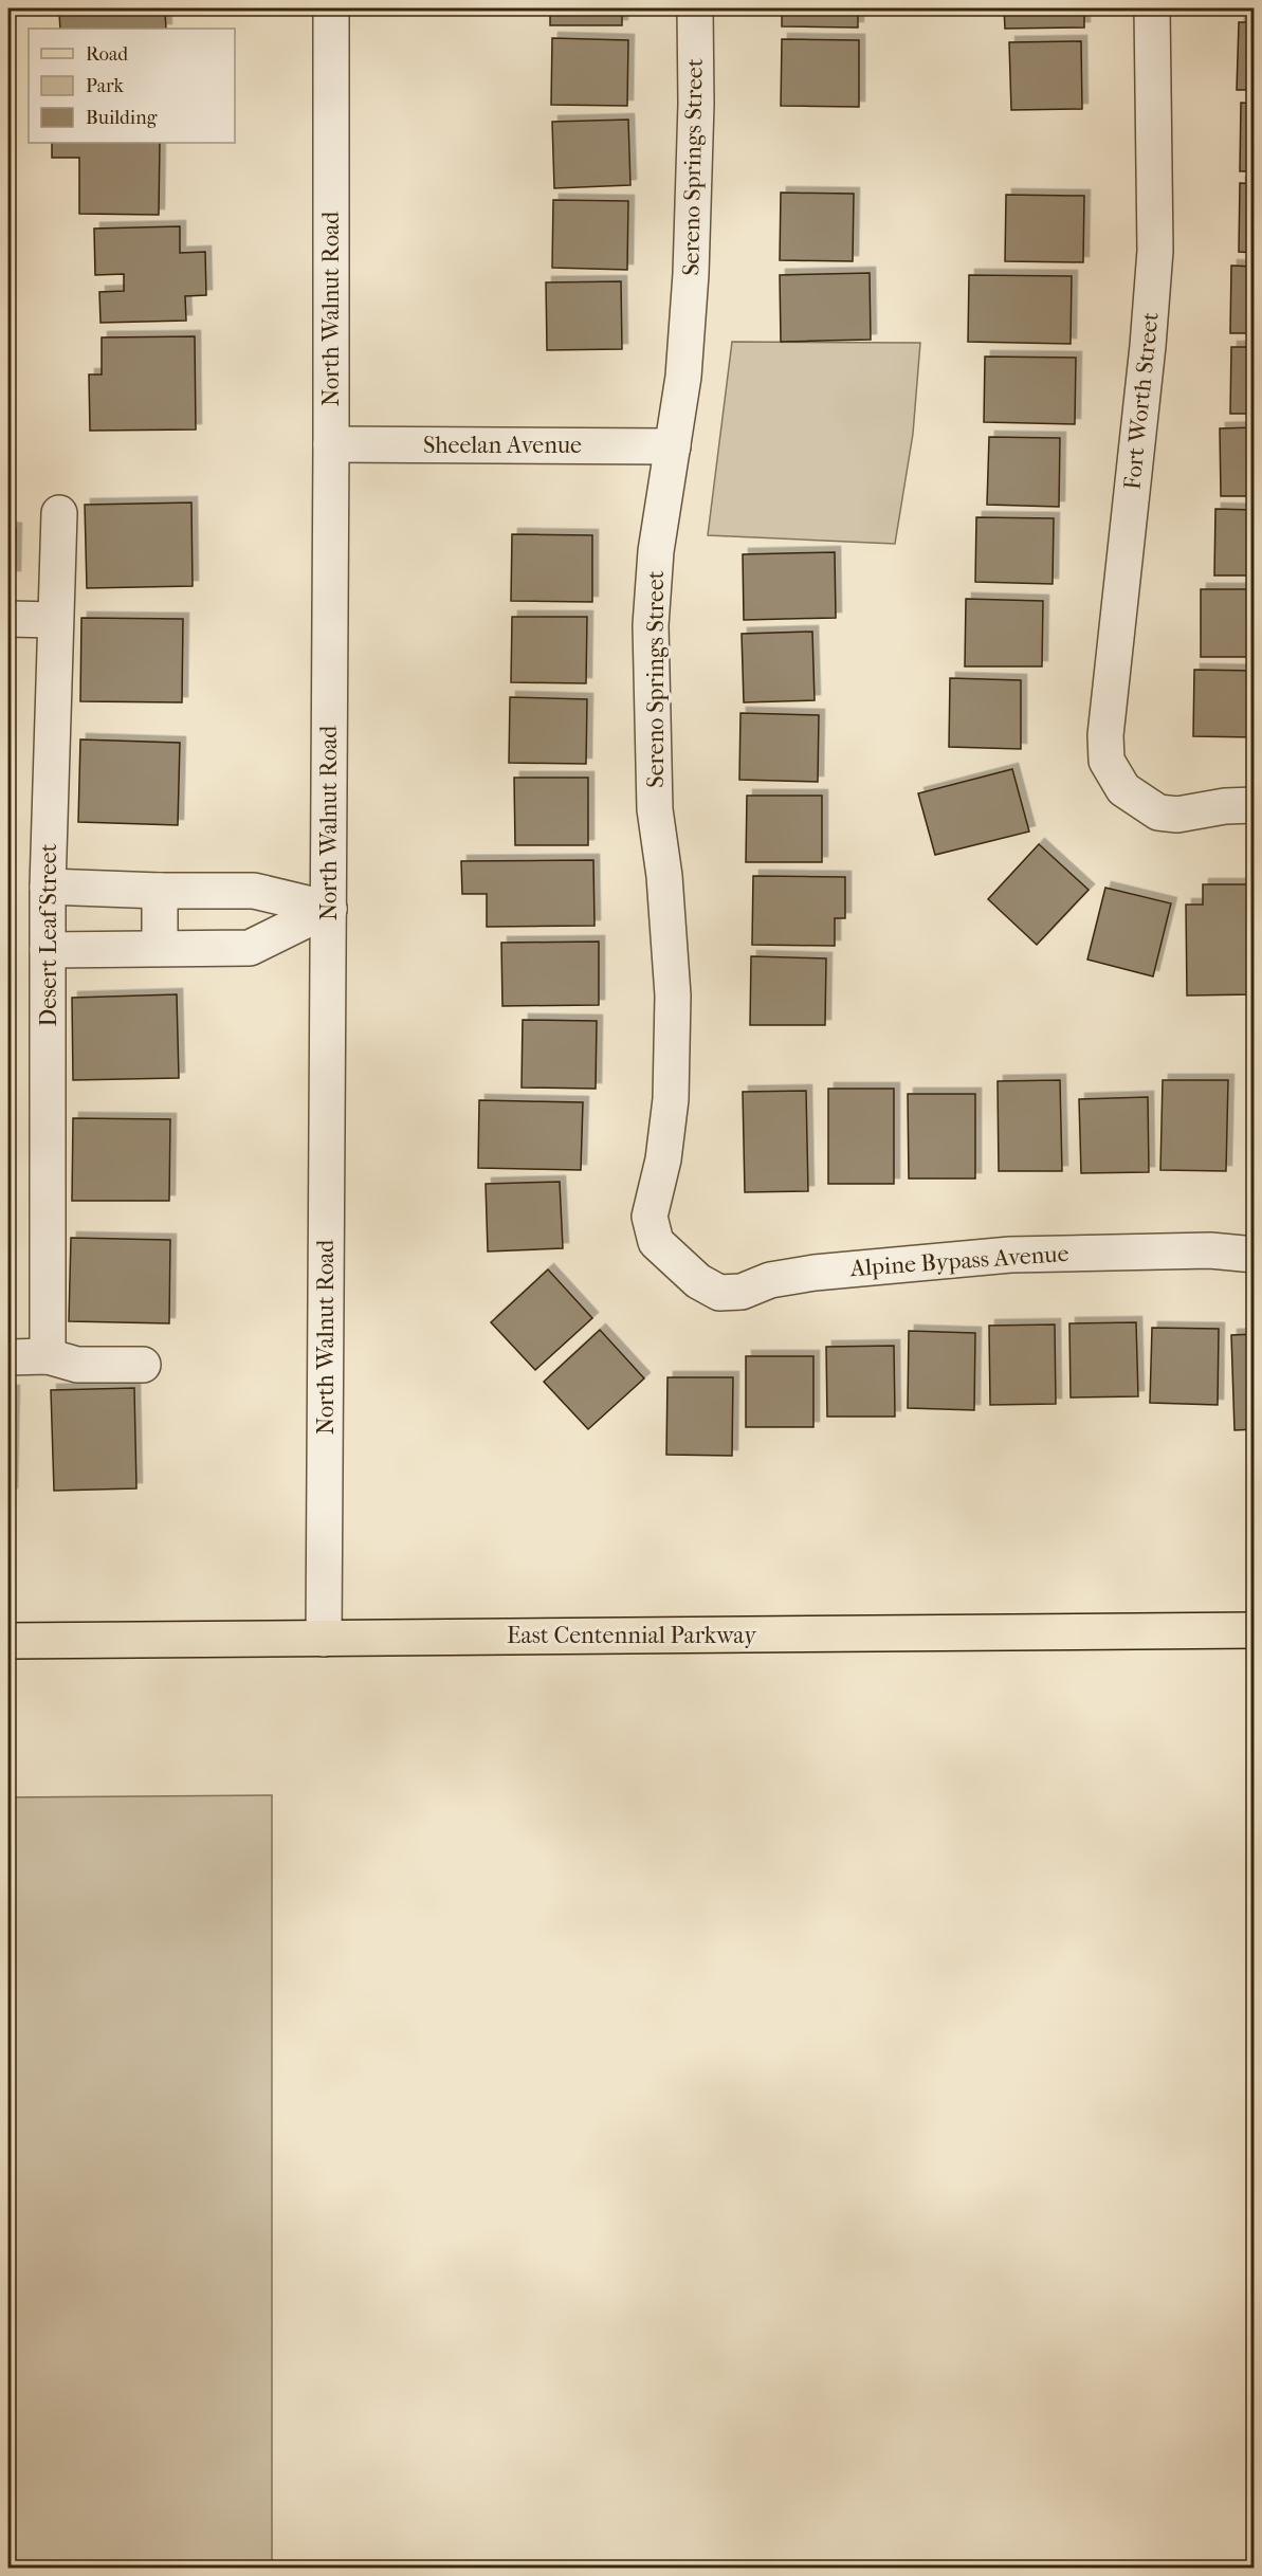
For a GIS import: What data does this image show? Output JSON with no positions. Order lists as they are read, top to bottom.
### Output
{
  "streets": {
    "main road": ["East Centennial Parkway"],
    "street": [
      "Sereno Springs Street",
      "North Walnut Road",
      "Fort Worth Street",
      "Sheelan Avenue",
      "Desert Leaf Street",
      "Alpine Bypass Avenue"
    ]
  },
  "crossings": [
    ["Sereno Springs Street", "Sheelan Avenue"],
    ["Sereno Springs Street", "Alpine Bypass Avenue"],
    ["North Walnut Road", "Sheelan Avenue"],
    ["North Walnut Road", "East Centennial Parkway"]
  ],
  "legend": ["Road", "Park", "Building"]
}
